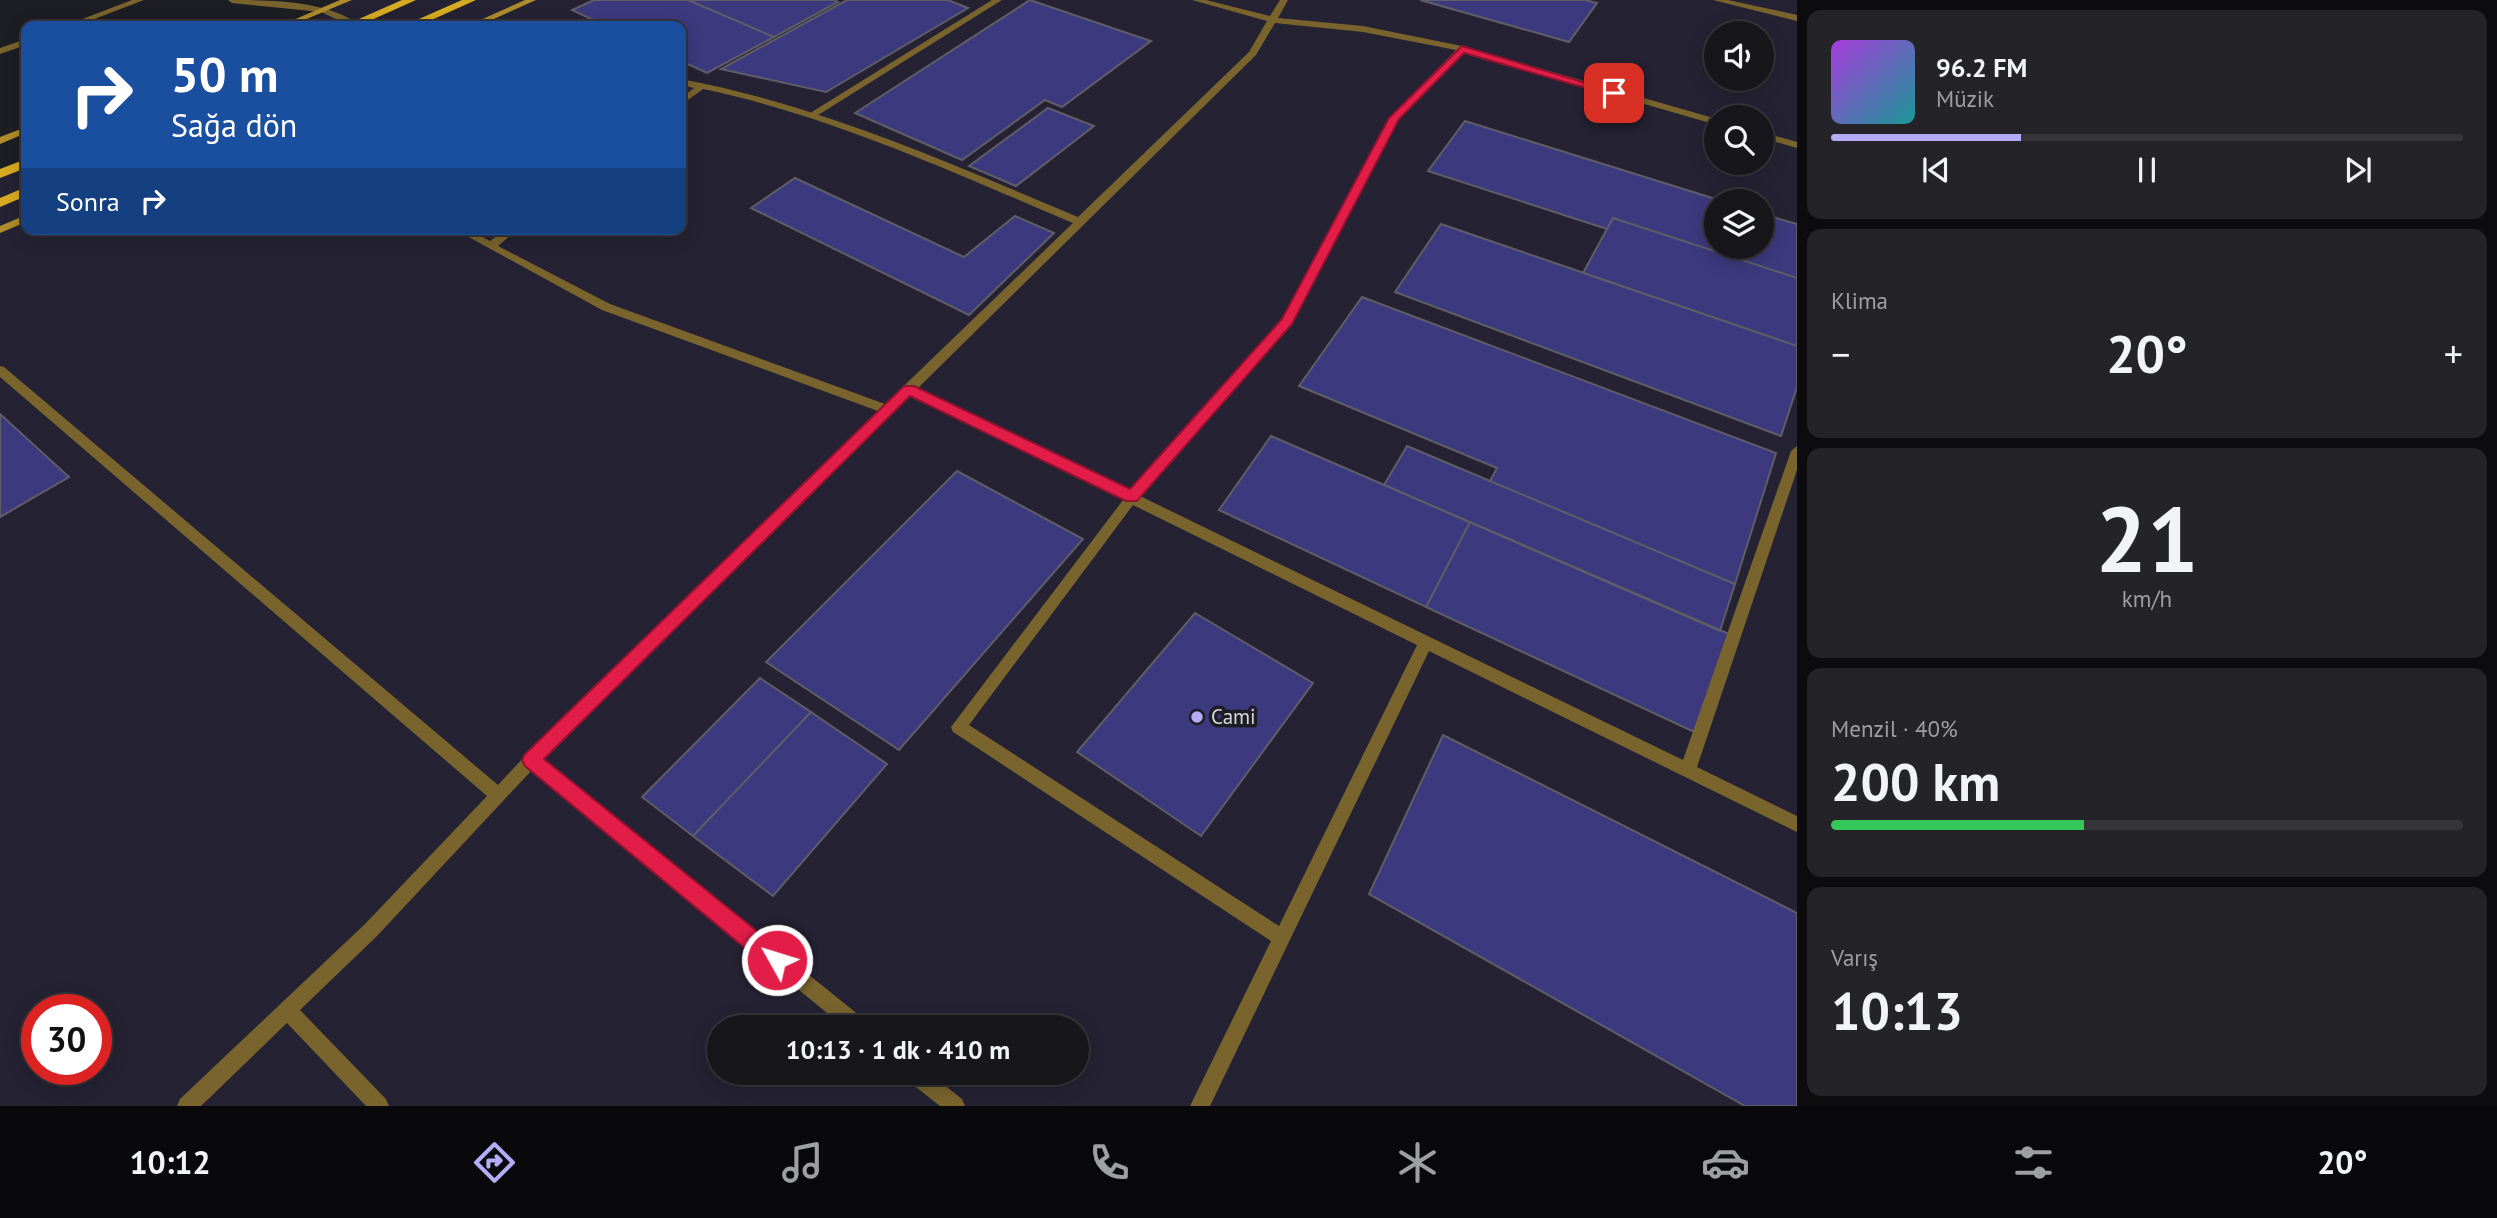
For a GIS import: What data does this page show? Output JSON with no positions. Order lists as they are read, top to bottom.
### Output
{
  "places": ["Cami"],
  "page": {
    "turn": ["50 m", "Sağa dön"],
    "song": ["96.2 FM", "Müzik"],
    "then": "Sonra",
    "tile": [
      "Klima",
      ["21", "km/h"],
      ["Menzil · 40%", "200 km"],
      ["Varış", "10:13"]
    ],
    "heat": ["−", "20°", "+"],
    "limit": "30",
    "trip": "10:13 · 1 dk · 410 m",
    "tabs": ["10:12", "20°"]
  }
}
